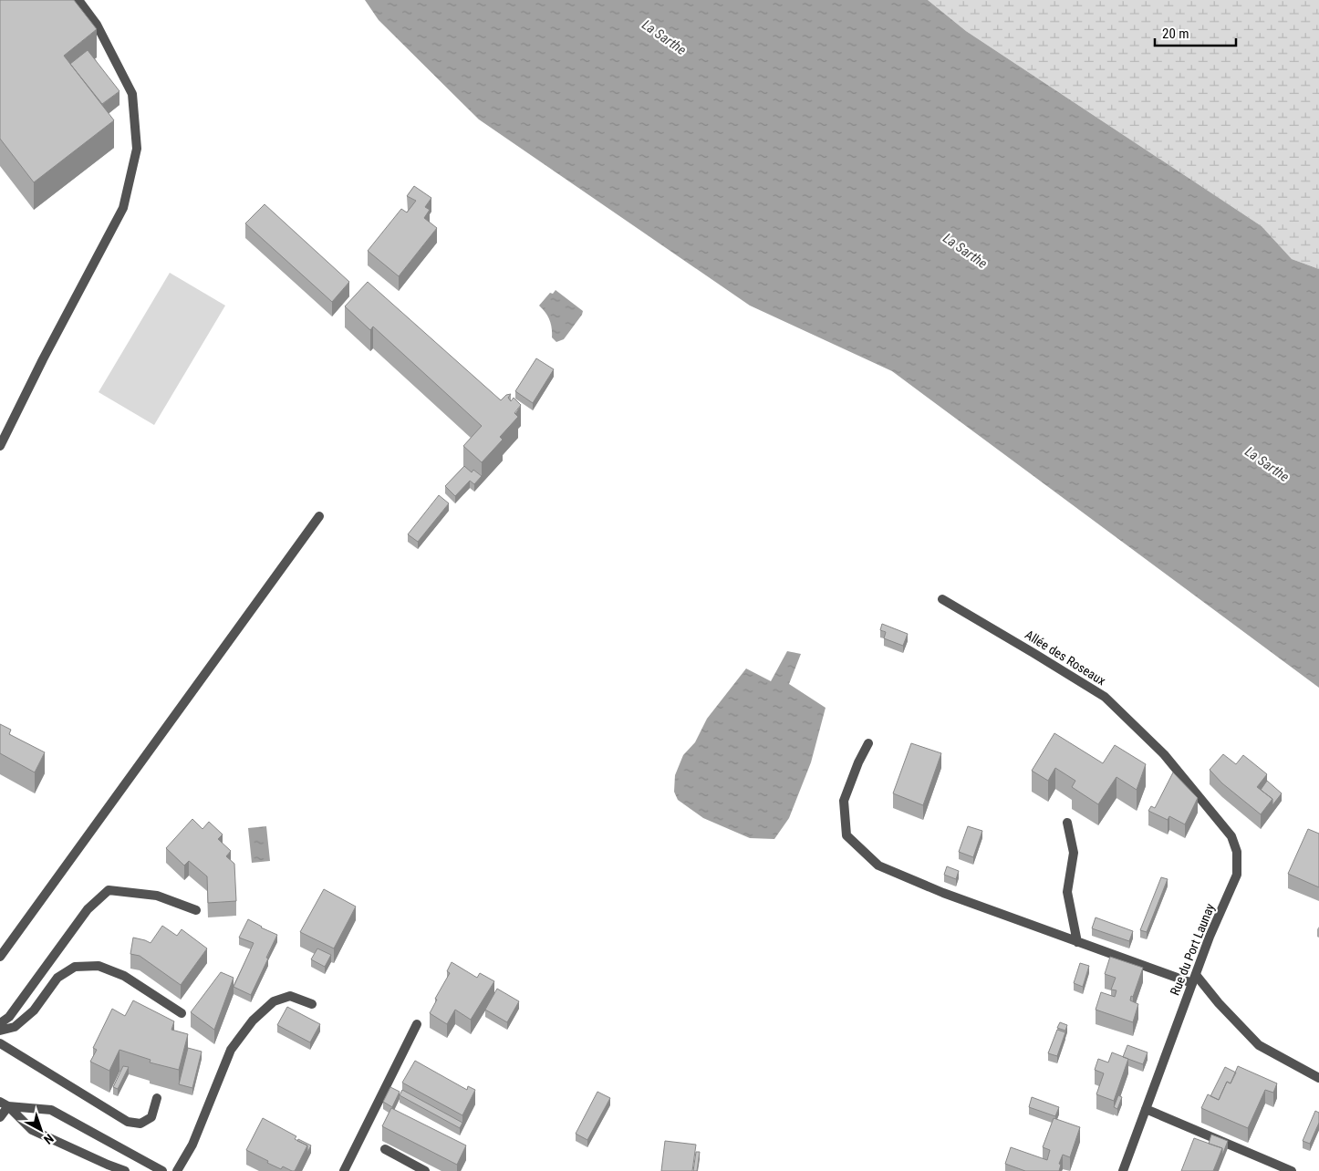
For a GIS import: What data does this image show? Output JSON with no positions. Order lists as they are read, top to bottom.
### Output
{
  "streets": {
    "street": ["Allée des Roseaux", "Rue du Port Launay"]
  },
  "crossings": [
    ["Allée des Roseaux", "Rue du Port Launay"]
  ],
  "water": ["La Sarthe"],
  "scale_bar": "20 m",
  "north": "bottom right"
}
